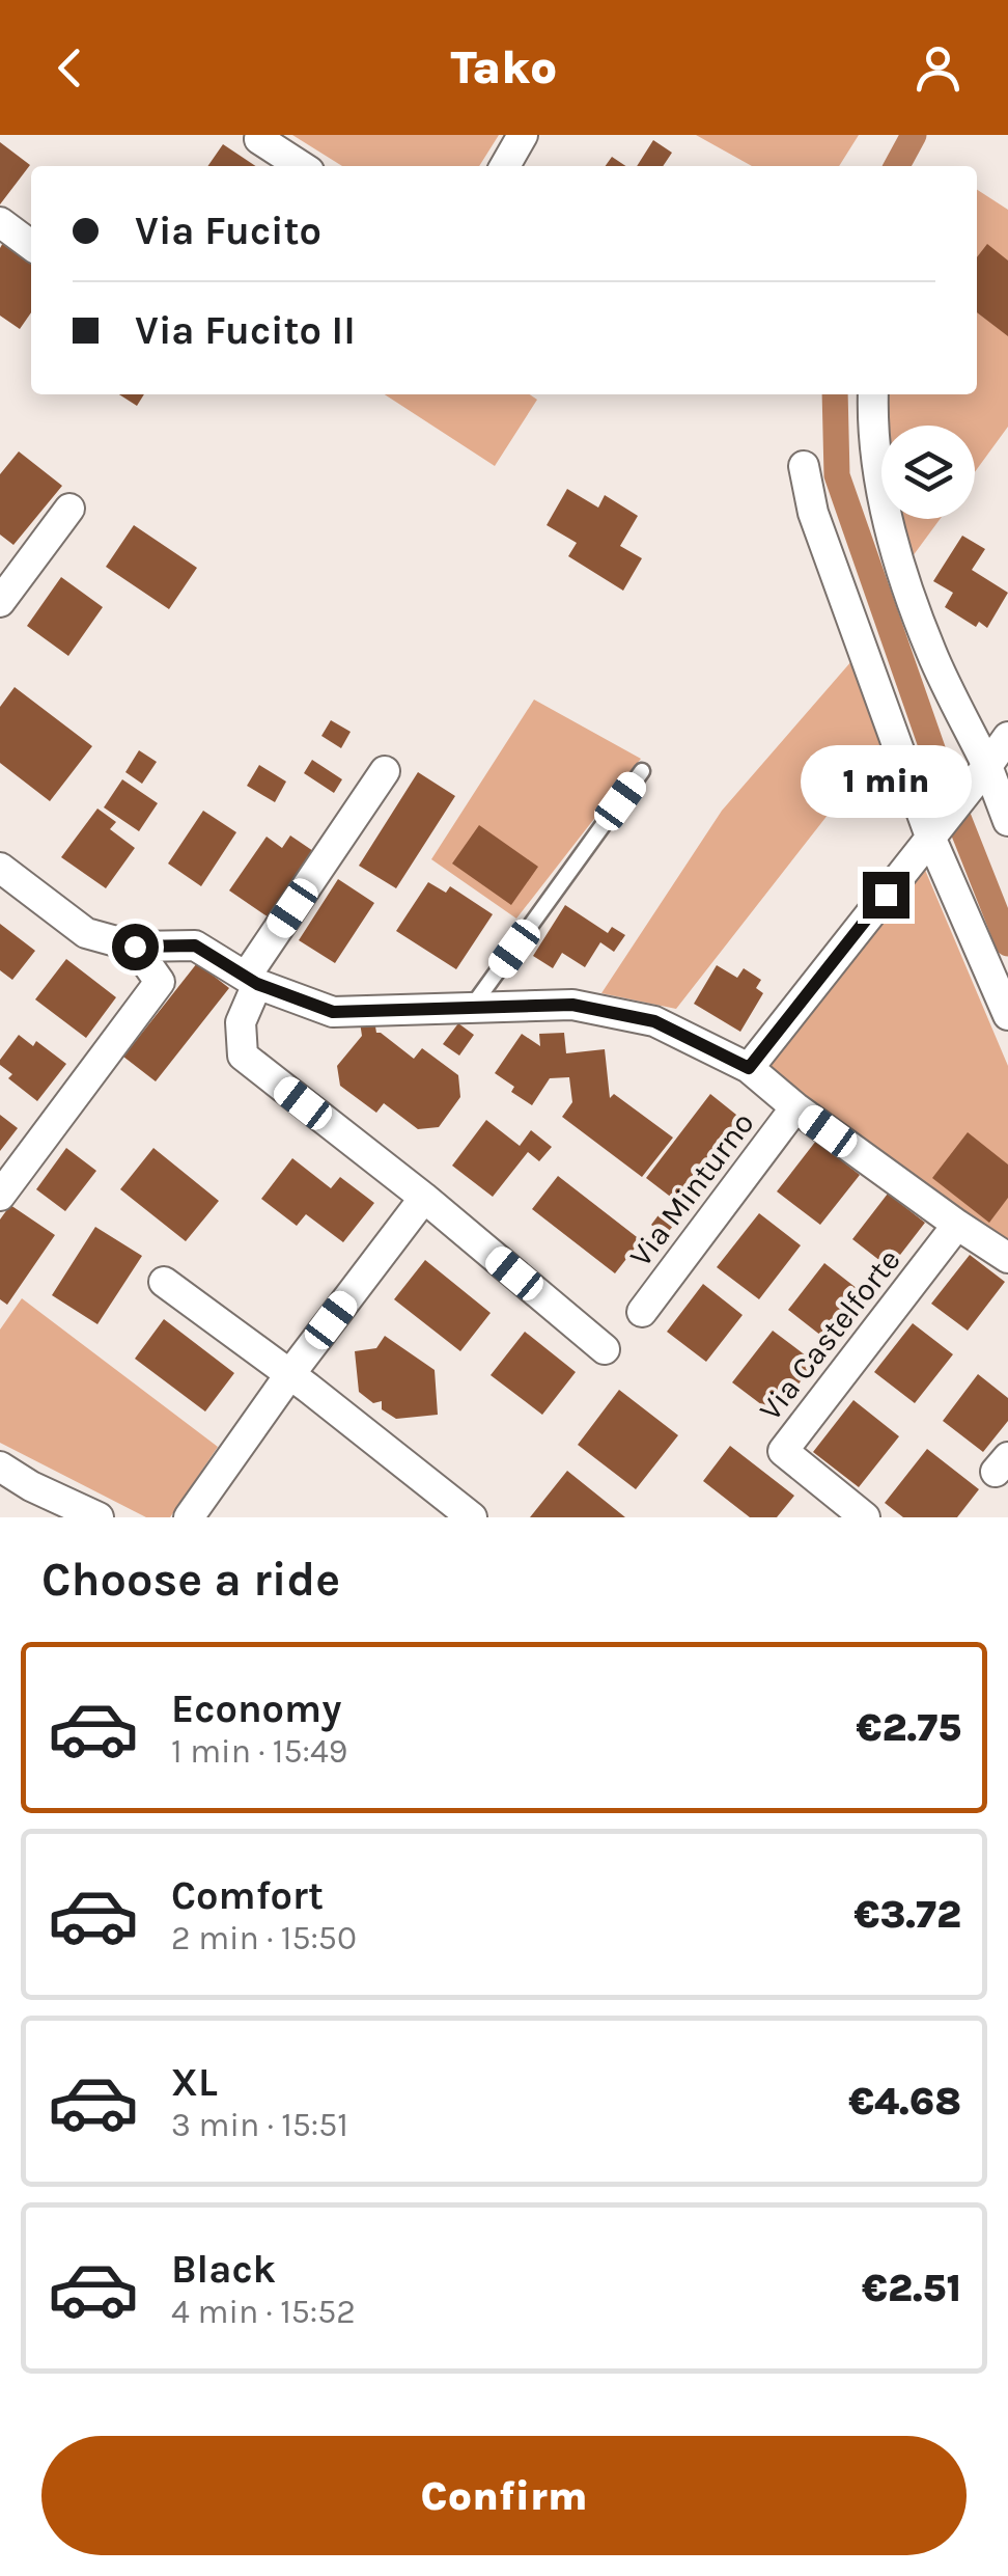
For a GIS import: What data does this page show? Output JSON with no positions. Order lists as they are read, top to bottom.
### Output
{
  "streets": {
    "street": ["Via Minturno", "Via Castelforte"]
  },
  "page": {
    "header": "Tako",
    "banner": ["Via Fucito", "Via Fucito II"],
    "bubble": "1 min",
    "heading": "Choose a ride",
    "list": [
      {
        "name": "Economy",
        "note": "1 min · 15:49",
        "value": "€2.75"
      },
      {
        "name": "Comfort",
        "note": "2 min · 15:50",
        "value": "€3.72"
      },
      {
        "name": "XL",
        "note": "3 min · 15:51",
        "value": "€4.68"
      },
      {
        "name": "Black",
        "note": "4 min · 15:52",
        "value": "€2.51"
      }
    ],
    "buttons": "Confirm"
  }
}
